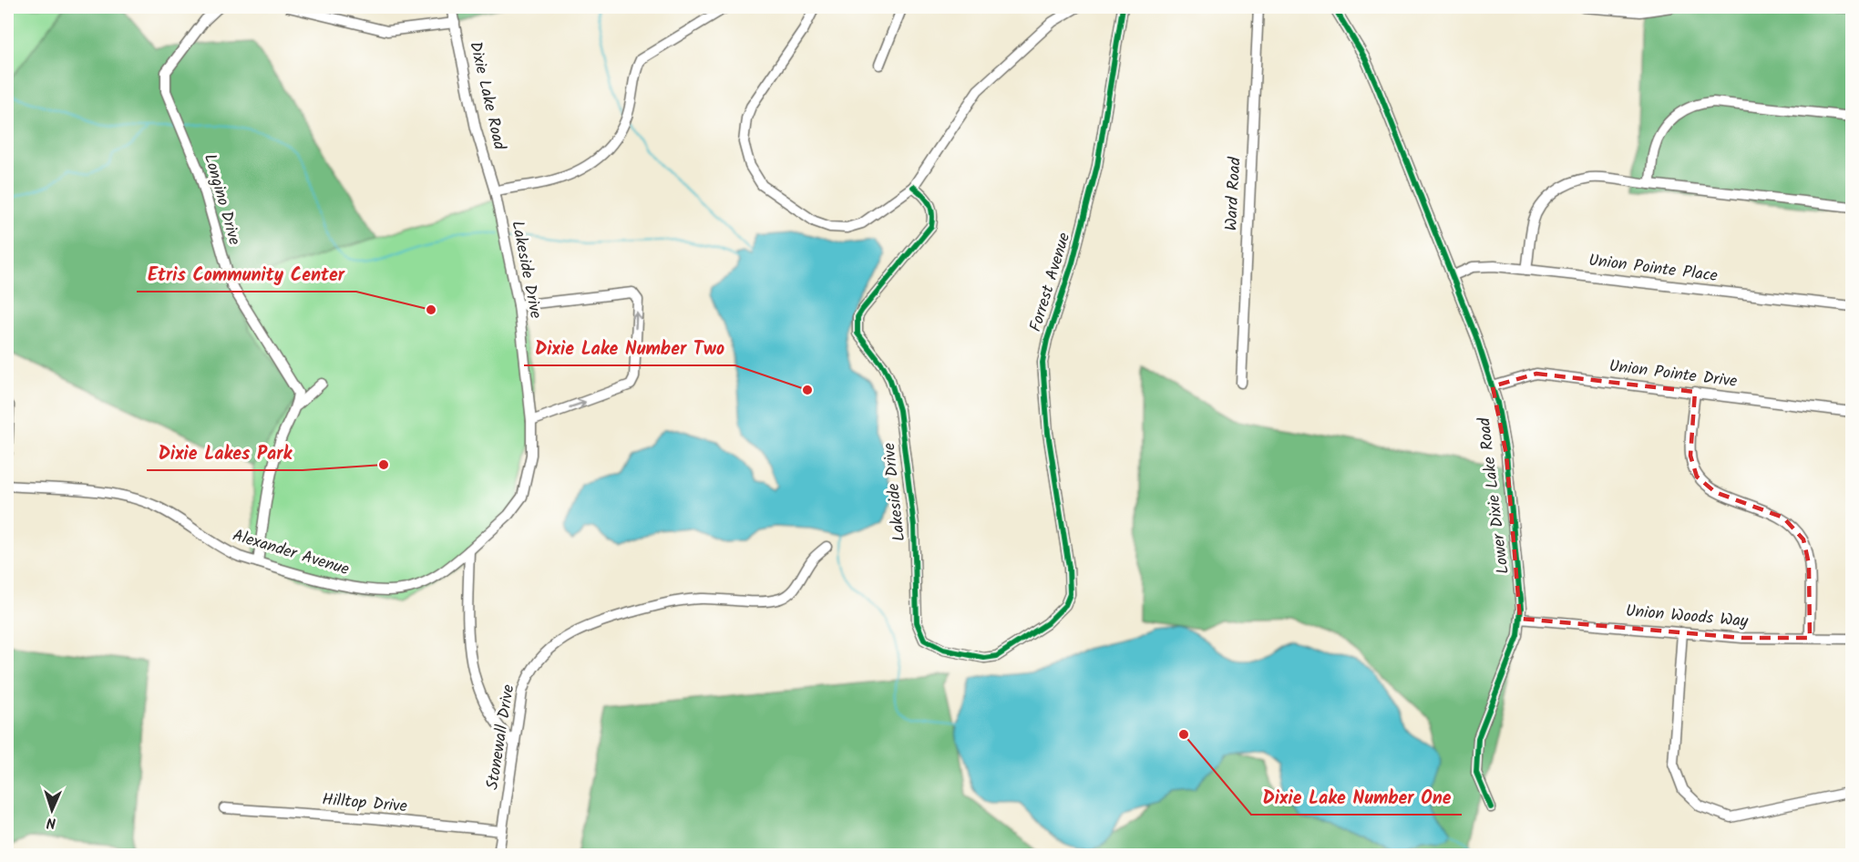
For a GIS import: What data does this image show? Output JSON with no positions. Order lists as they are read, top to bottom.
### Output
{
  "streets": {
    "street": [
      "Dixie Lake Road",
      "Ward Road",
      "Longino Drive",
      "Union Pointe Place",
      "Lakeside Drive",
      "Forrest Avenue",
      "Union Pointe Drive",
      "Lower Dixie Lake Road",
      "Alexander Avenue",
      "Union Woods Way",
      "Stonewall Drive",
      "Hilltop Drive"
    ]
  },
  "crossings": [
    ["Dixie Lake Road", "Lakeside Drive"],
    ["Union Pointe Place", "Lower Dixie Lake Road"],
    ["Lakeside Drive", "Forrest Avenue"],
    ["Lakeside Drive", "Alexander Avenue"],
    ["Union Pointe Drive", "Lower Dixie Lake Road"],
    ["Lower Dixie Lake Road", "Union Woods Way"],
    ["Stonewall Drive", "Hilltop Drive"]
  ],
  "places": [
    "Etris Community Center",
    "Dixie Lake Number Two",
    "Dixie Lakes Park",
    "Dixie Lake Number One"
  ],
  "north": "bottom"
}
